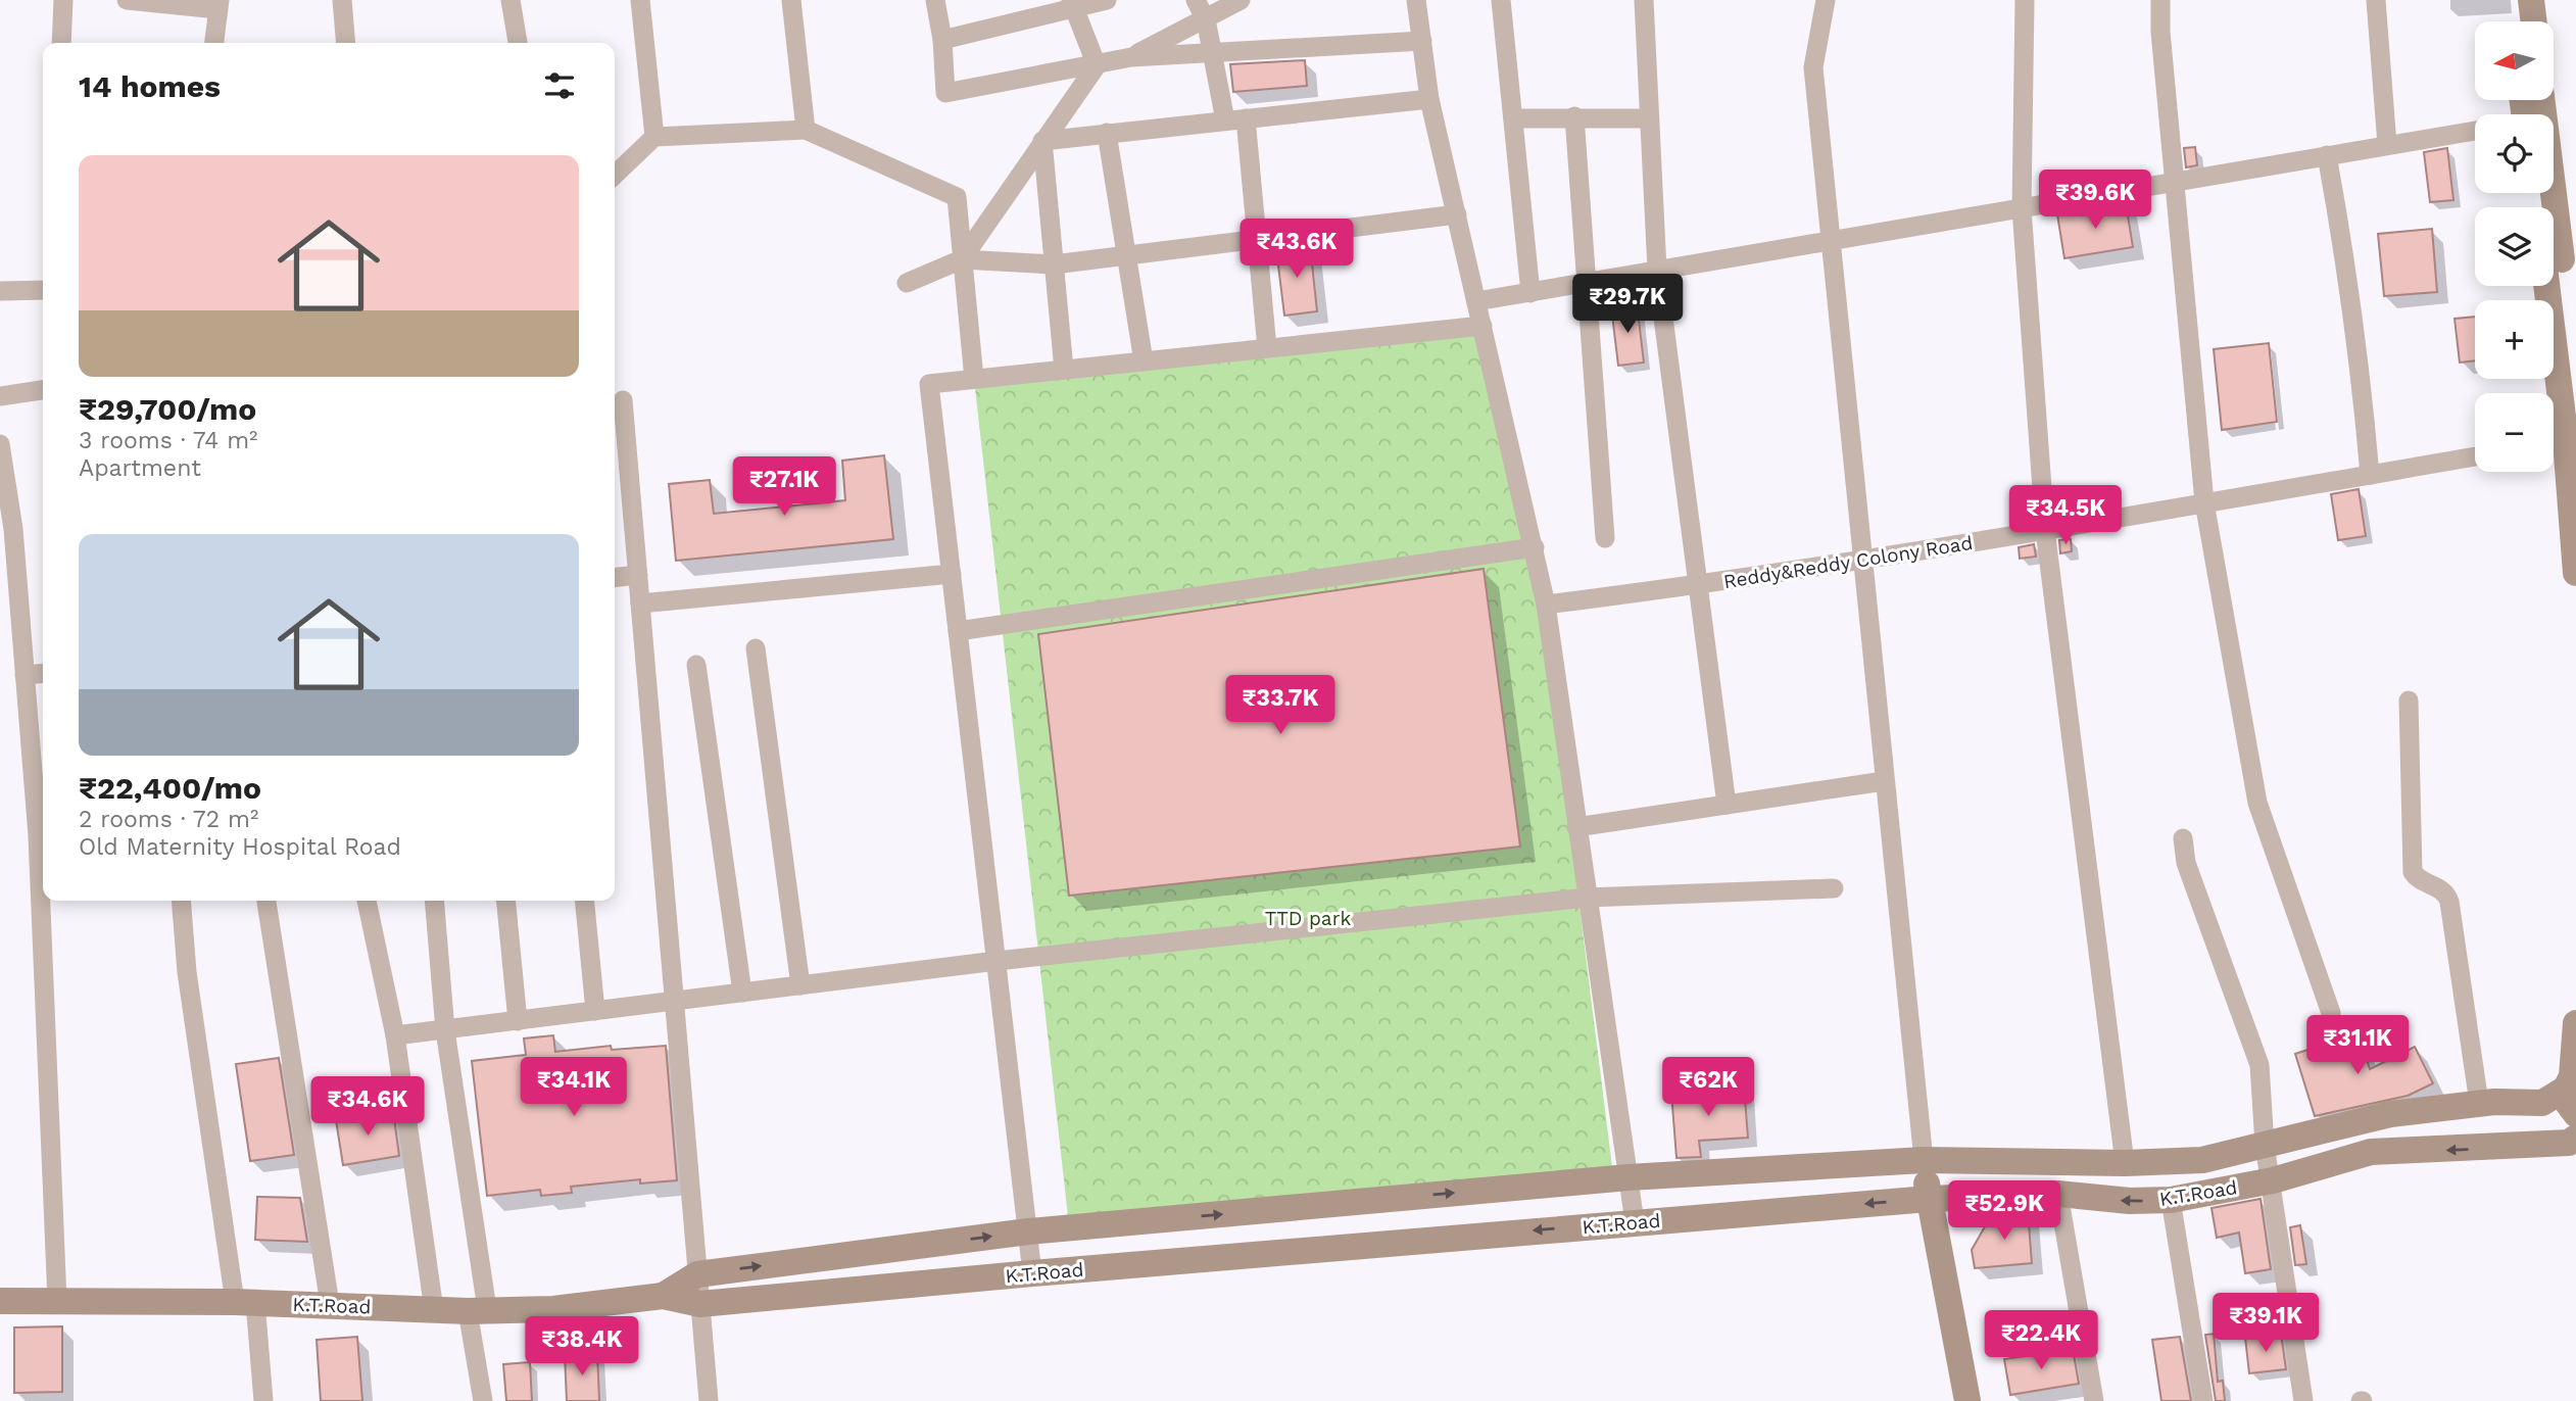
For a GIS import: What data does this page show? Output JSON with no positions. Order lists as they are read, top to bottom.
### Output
{
  "streets": {
    "main road": ["K.T.Road"],
    "street": ["Reddy&Reddy Colony Road"]
  },
  "parks": ["TTD park"],
  "north": "left",
  "page": {
    "map_buttons": ["+", "−"],
    "heading": "14 homes",
    "list": [
      {
        "name": "₹29,700/mo",
        "note": "3 rooms · 74 m² · Apartment"
      },
      {
        "name": "₹22,400/mo",
        "note": "2 rooms · 72 m² · Old Maternity Hospital Road"
      }
    ],
    "price": [
      "₹39.6K",
      "₹43.6K",
      "₹29.7K",
      "₹27.1K",
      "₹34.5K",
      "₹33.7K",
      "₹31.1K",
      "₹34.1K",
      "₹62K",
      "₹34.6K",
      "₹52.9K",
      "₹39.1K",
      "₹22.4K",
      "₹38.4K"
    ]
  }
}
